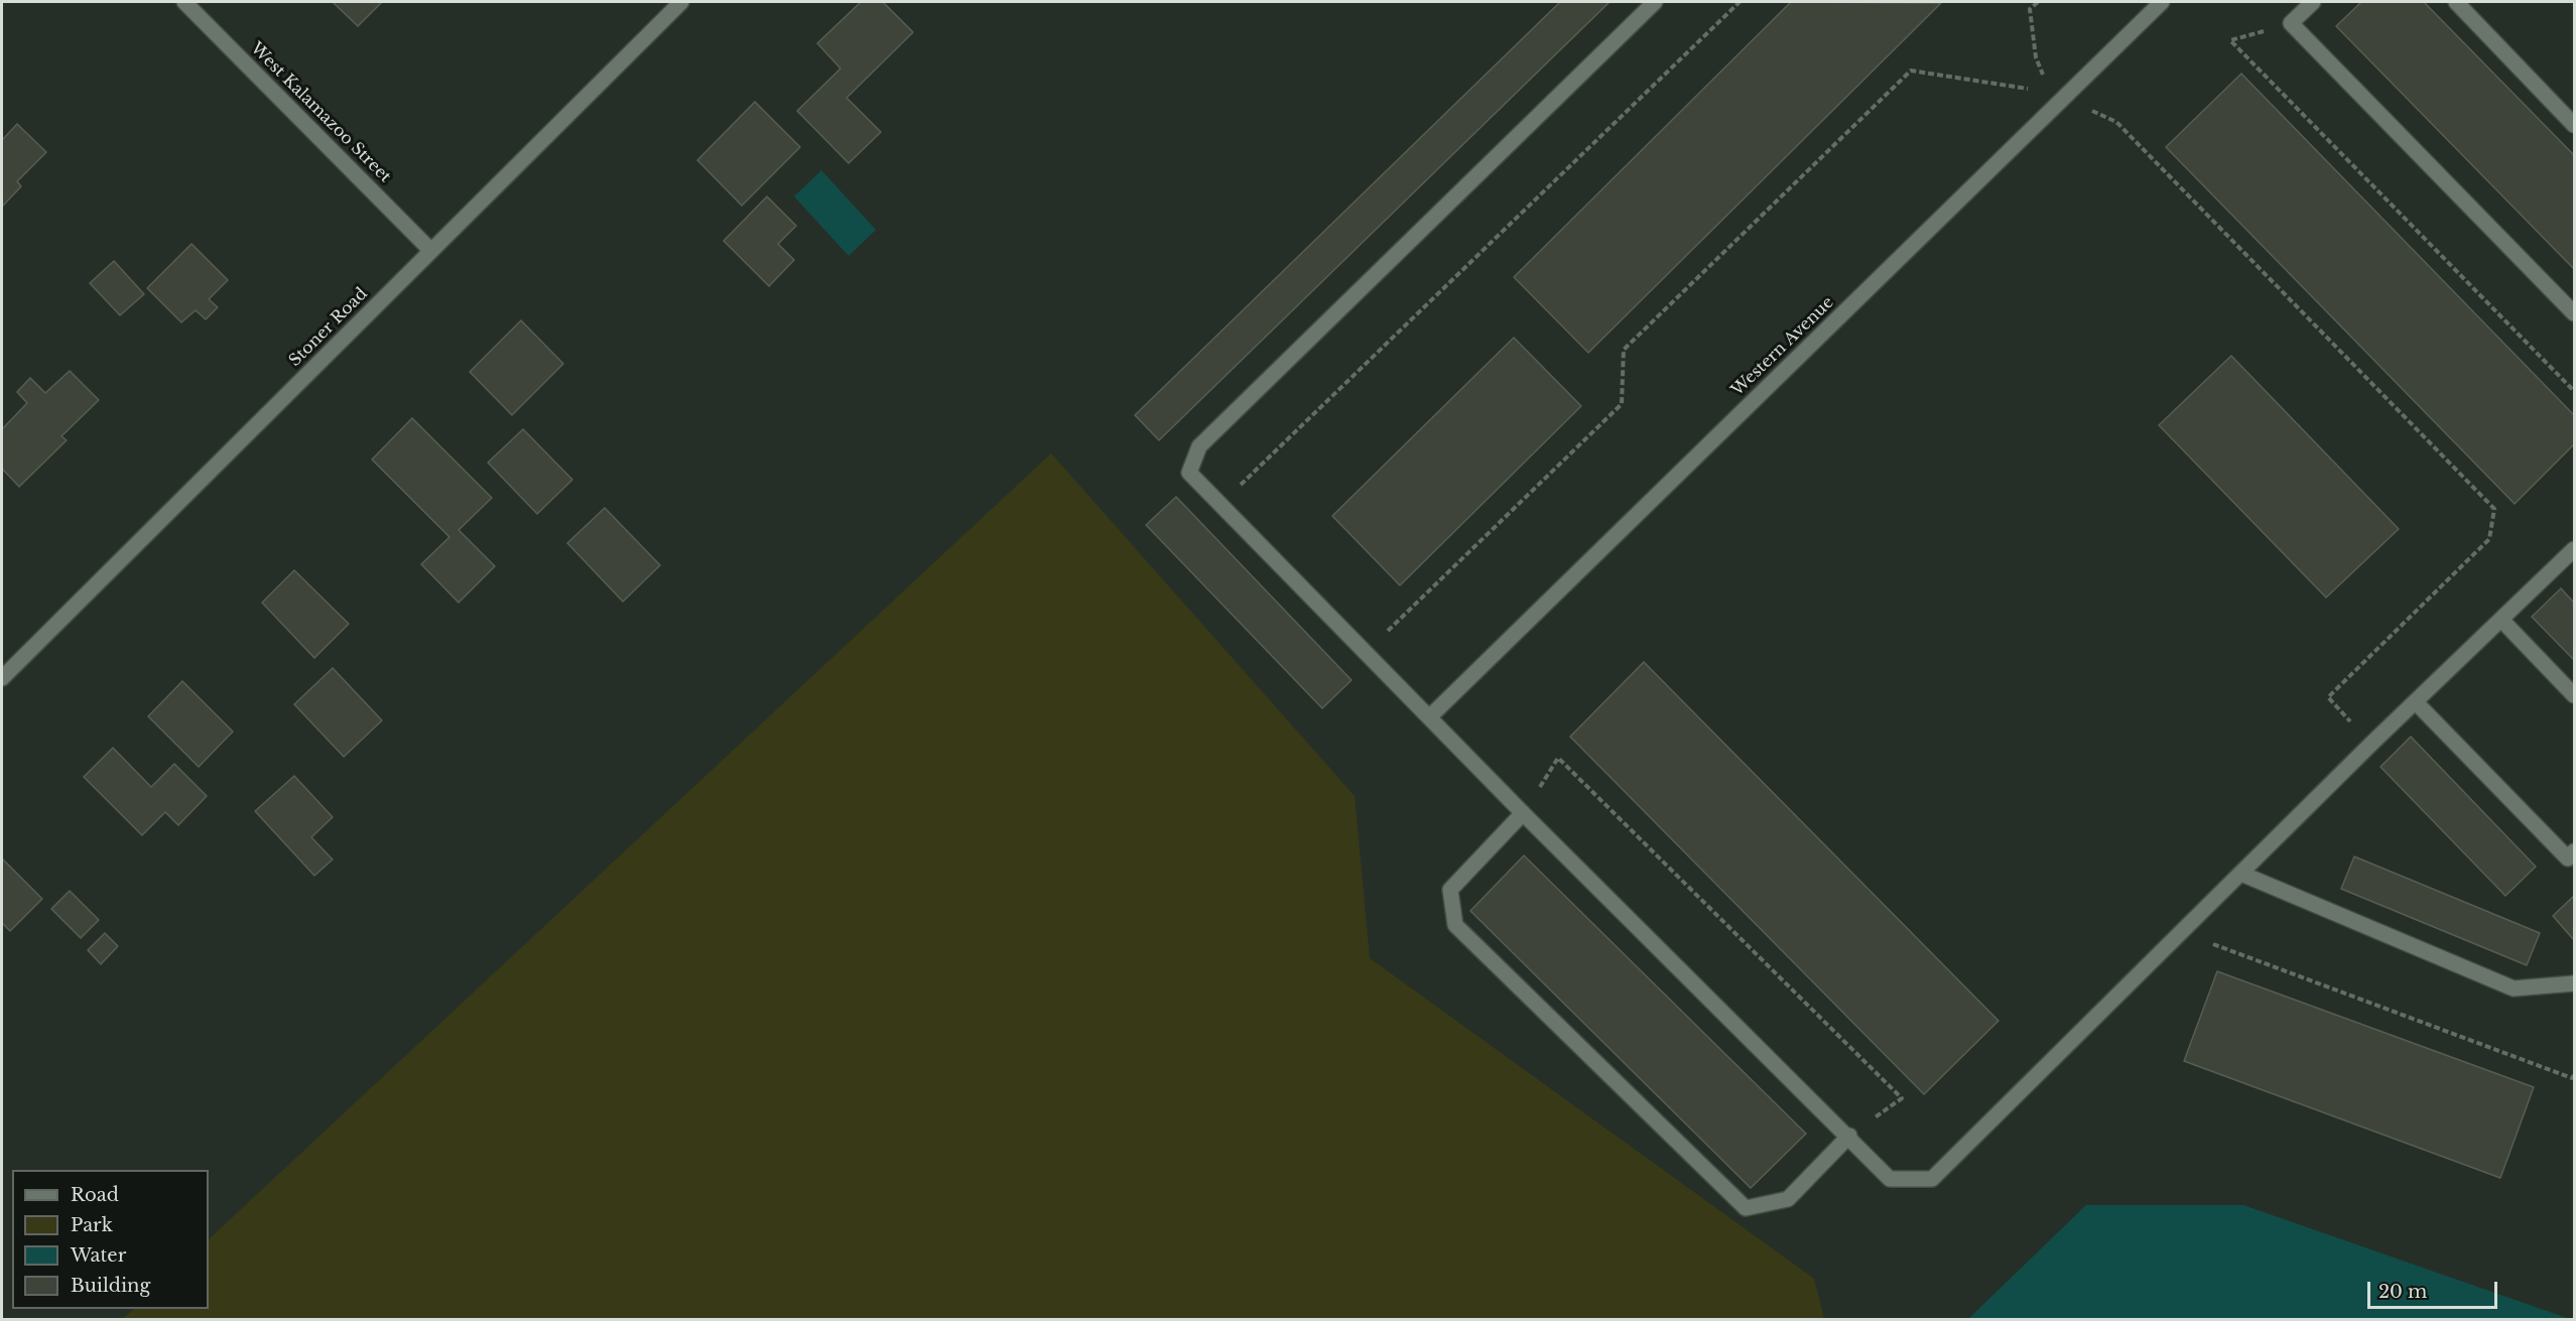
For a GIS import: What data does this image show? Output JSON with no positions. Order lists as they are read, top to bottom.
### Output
{
  "streets": {
    "street": ["West Kalamazoo Street", "Stoner Road", "Western Avenue"]
  },
  "crossings": [
    ["West Kalamazoo Street", "Stoner Road"]
  ],
  "legend": [
    "Road",
    "Park",
    "Water",
    "Building"
  ],
  "scale_bar": "20 m"
}
